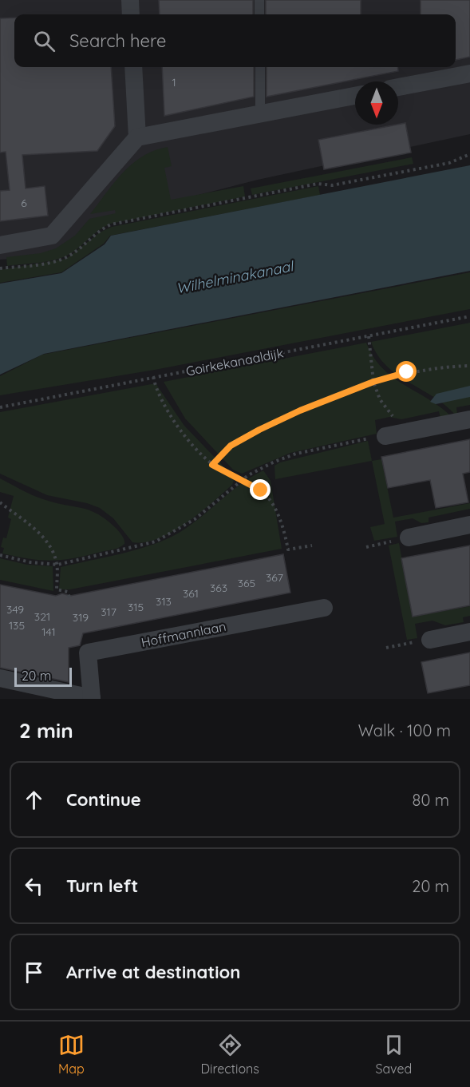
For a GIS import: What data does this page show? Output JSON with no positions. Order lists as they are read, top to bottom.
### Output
{
  "streets": {
    "street": ["Hoffmannlaan"],
    "path": ["Goirkekanaaldijk"]
  },
  "water": ["Wilhelminakanaal"],
  "house_numbers": [
    "1",
    "6",
    "367",
    "365",
    "363",
    "361",
    "313",
    "315",
    "349",
    "317",
    "321",
    "319",
    "135",
    "141"
  ],
  "scale_bar": "20 m",
  "north": "bottom",
  "page": {
    "search": "Search here",
    "scale": "20 m",
    "heading": ["2 min", "Walk · 100 m"],
    "list": [
      ["Continue", "80 m"],
      ["Turn left", "20 m"],
      "Arrive at destination"
    ],
    "nav": ["Map", "Directions", "Saved"]
  }
}
